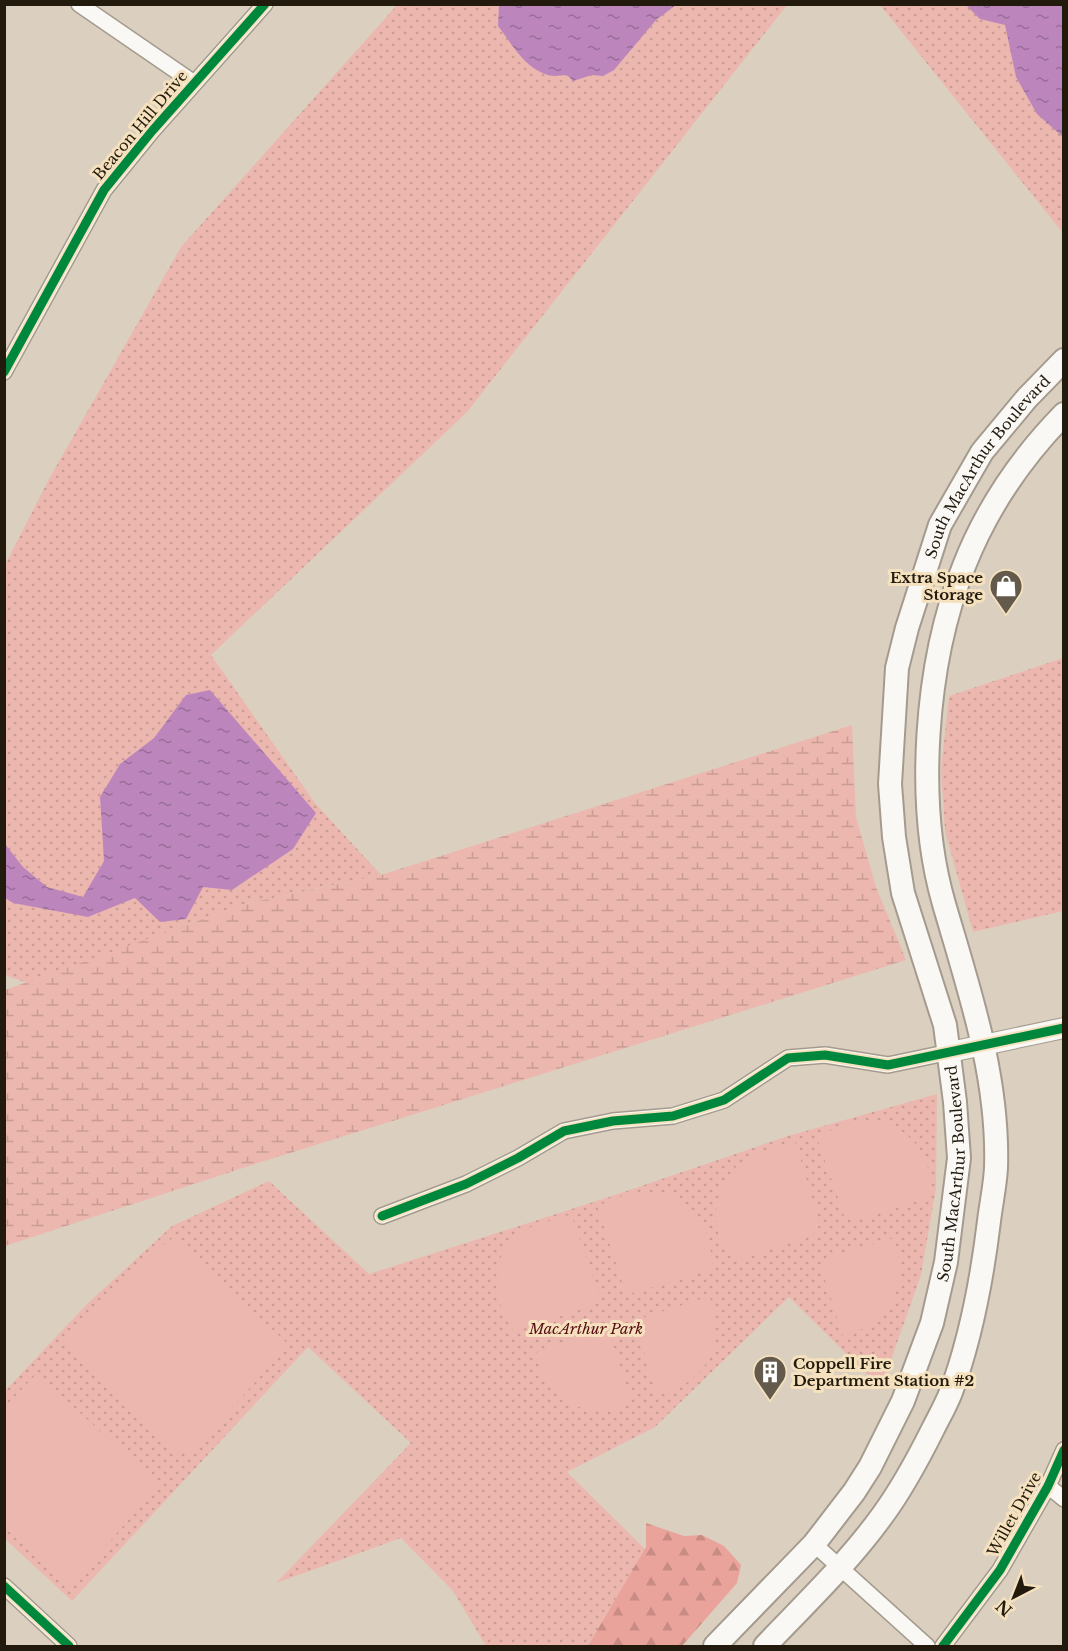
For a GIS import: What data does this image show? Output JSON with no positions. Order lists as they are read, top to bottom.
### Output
{
  "streets": {
    "main road": ["South MacArthur Boulevard"],
    "street": ["Beacon Hill Drive", "Willet Drive"]
  },
  "parks": ["MacArthur Park"],
  "places": {
    "shop": ["Extra Space Storage"],
    "building": ["Coppell Fire Department Station #2"]
  },
  "north": "bottom left"
}
